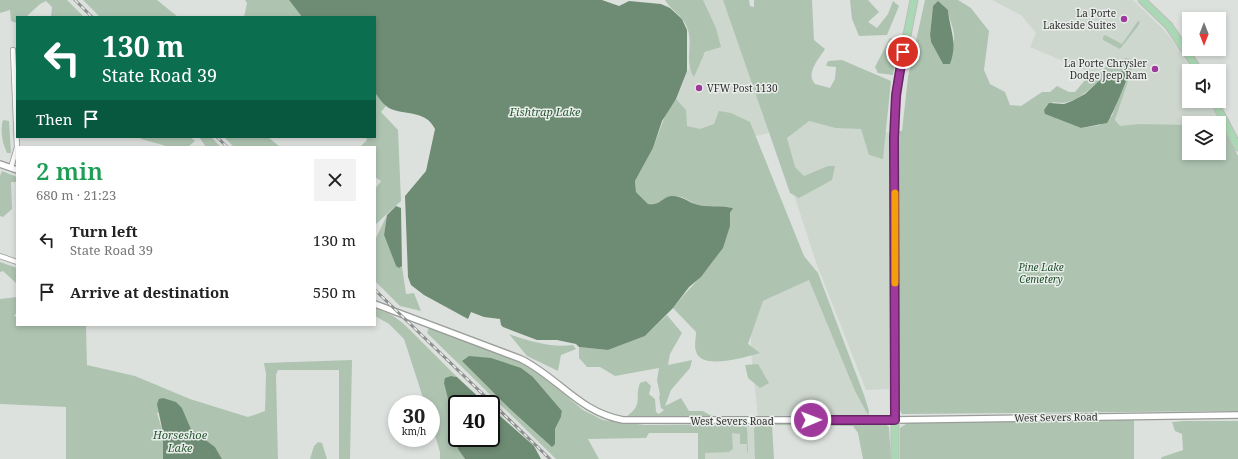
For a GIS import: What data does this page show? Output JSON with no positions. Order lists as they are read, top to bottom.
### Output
{
  "streets": {
    "street": ["West Severs Road"]
  },
  "water": ["Fishtrap Lake", "Horseshoe Lake"],
  "parks": ["Pine Lake Cemetery"],
  "places": ["La Porte Lakeside Suites", "La Porte Chrysler Dodge Jeep Ram", "VFW Post 1130"],
  "north": "bottom",
  "page": {
    "turn": ["130 m", "State Road 39"],
    "then": "Then",
    "heading": ["2 min", "680 m · 21:23"],
    "list": [
      {
        "name": "Turn left",
        "note": "State Road 39",
        "value": "130 m"
      },
      {
        "name": "Arrive at destination",
        "value": "550 m"
      }
    ],
    "speed": "30 km/h",
    "limit": "40"
  }
}
